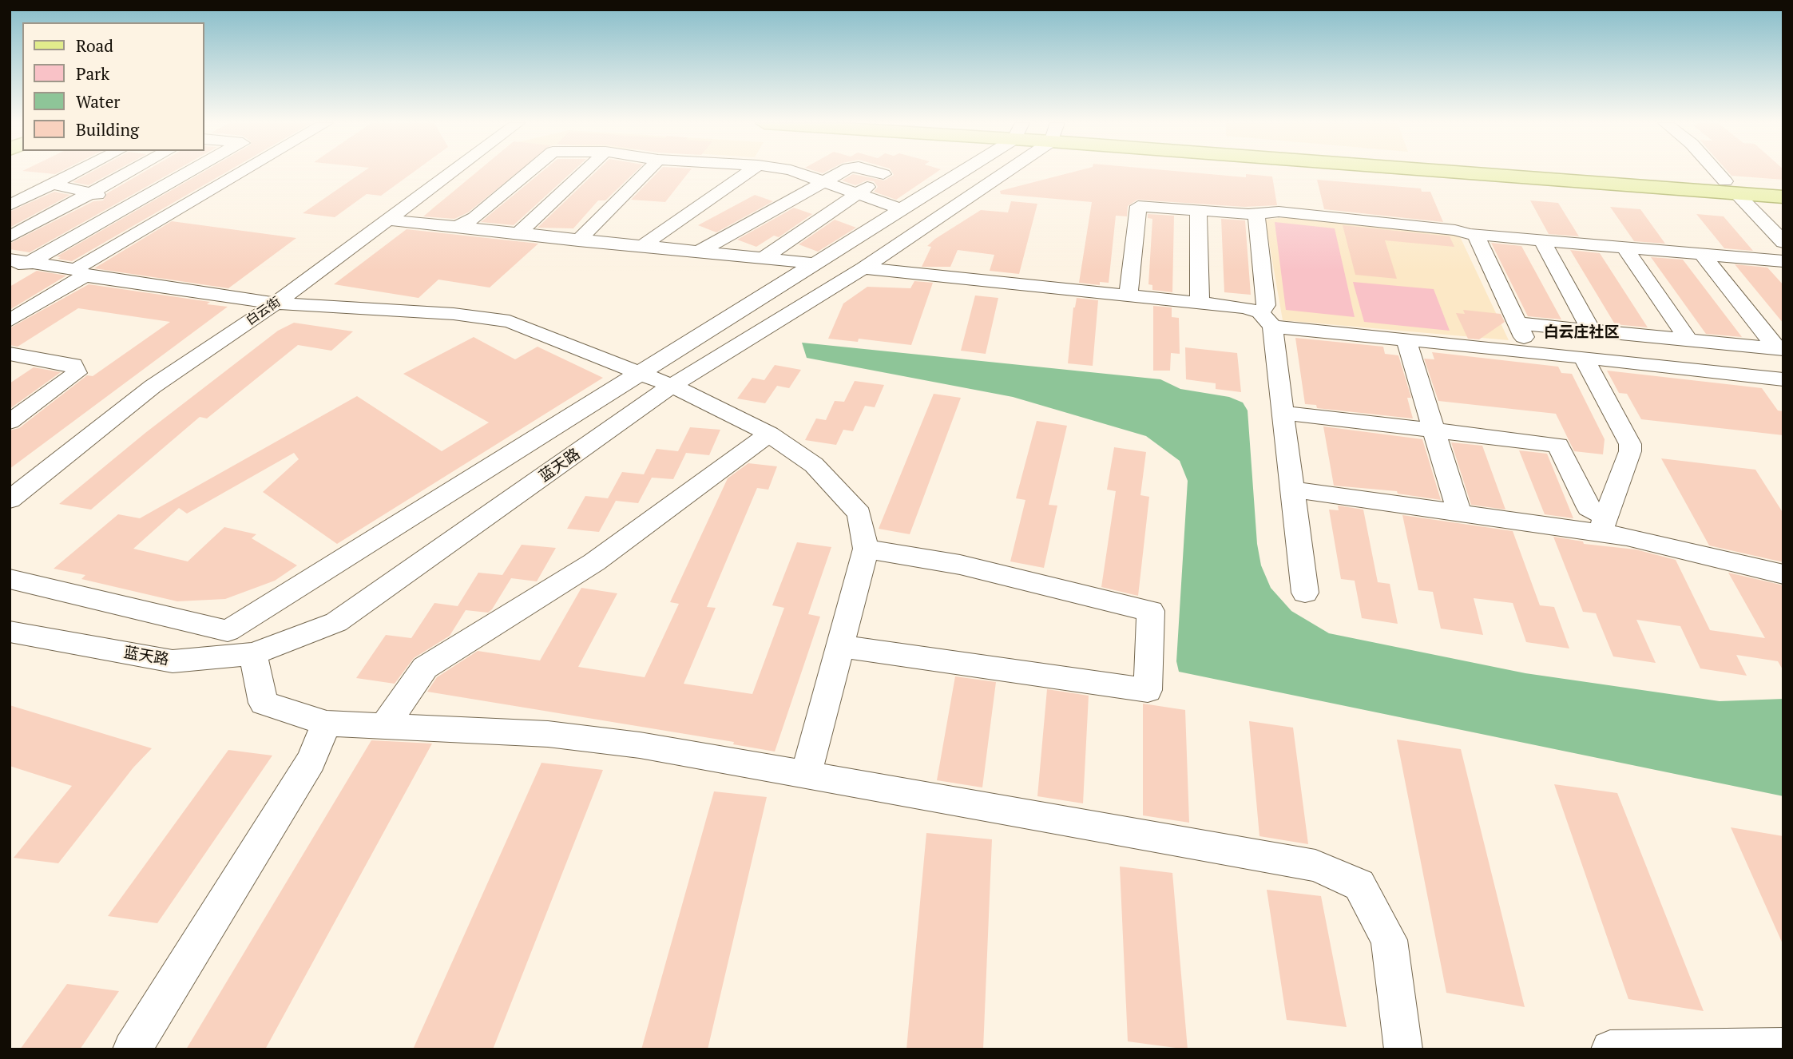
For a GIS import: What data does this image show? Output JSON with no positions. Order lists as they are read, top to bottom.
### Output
{
  "streets": {
    "street": ["白云街", "蓝天路"]
  },
  "districts": ["白云庄社区"],
  "legend": [
    "Road",
    "Park",
    "Water",
    "Building"
  ]
}
